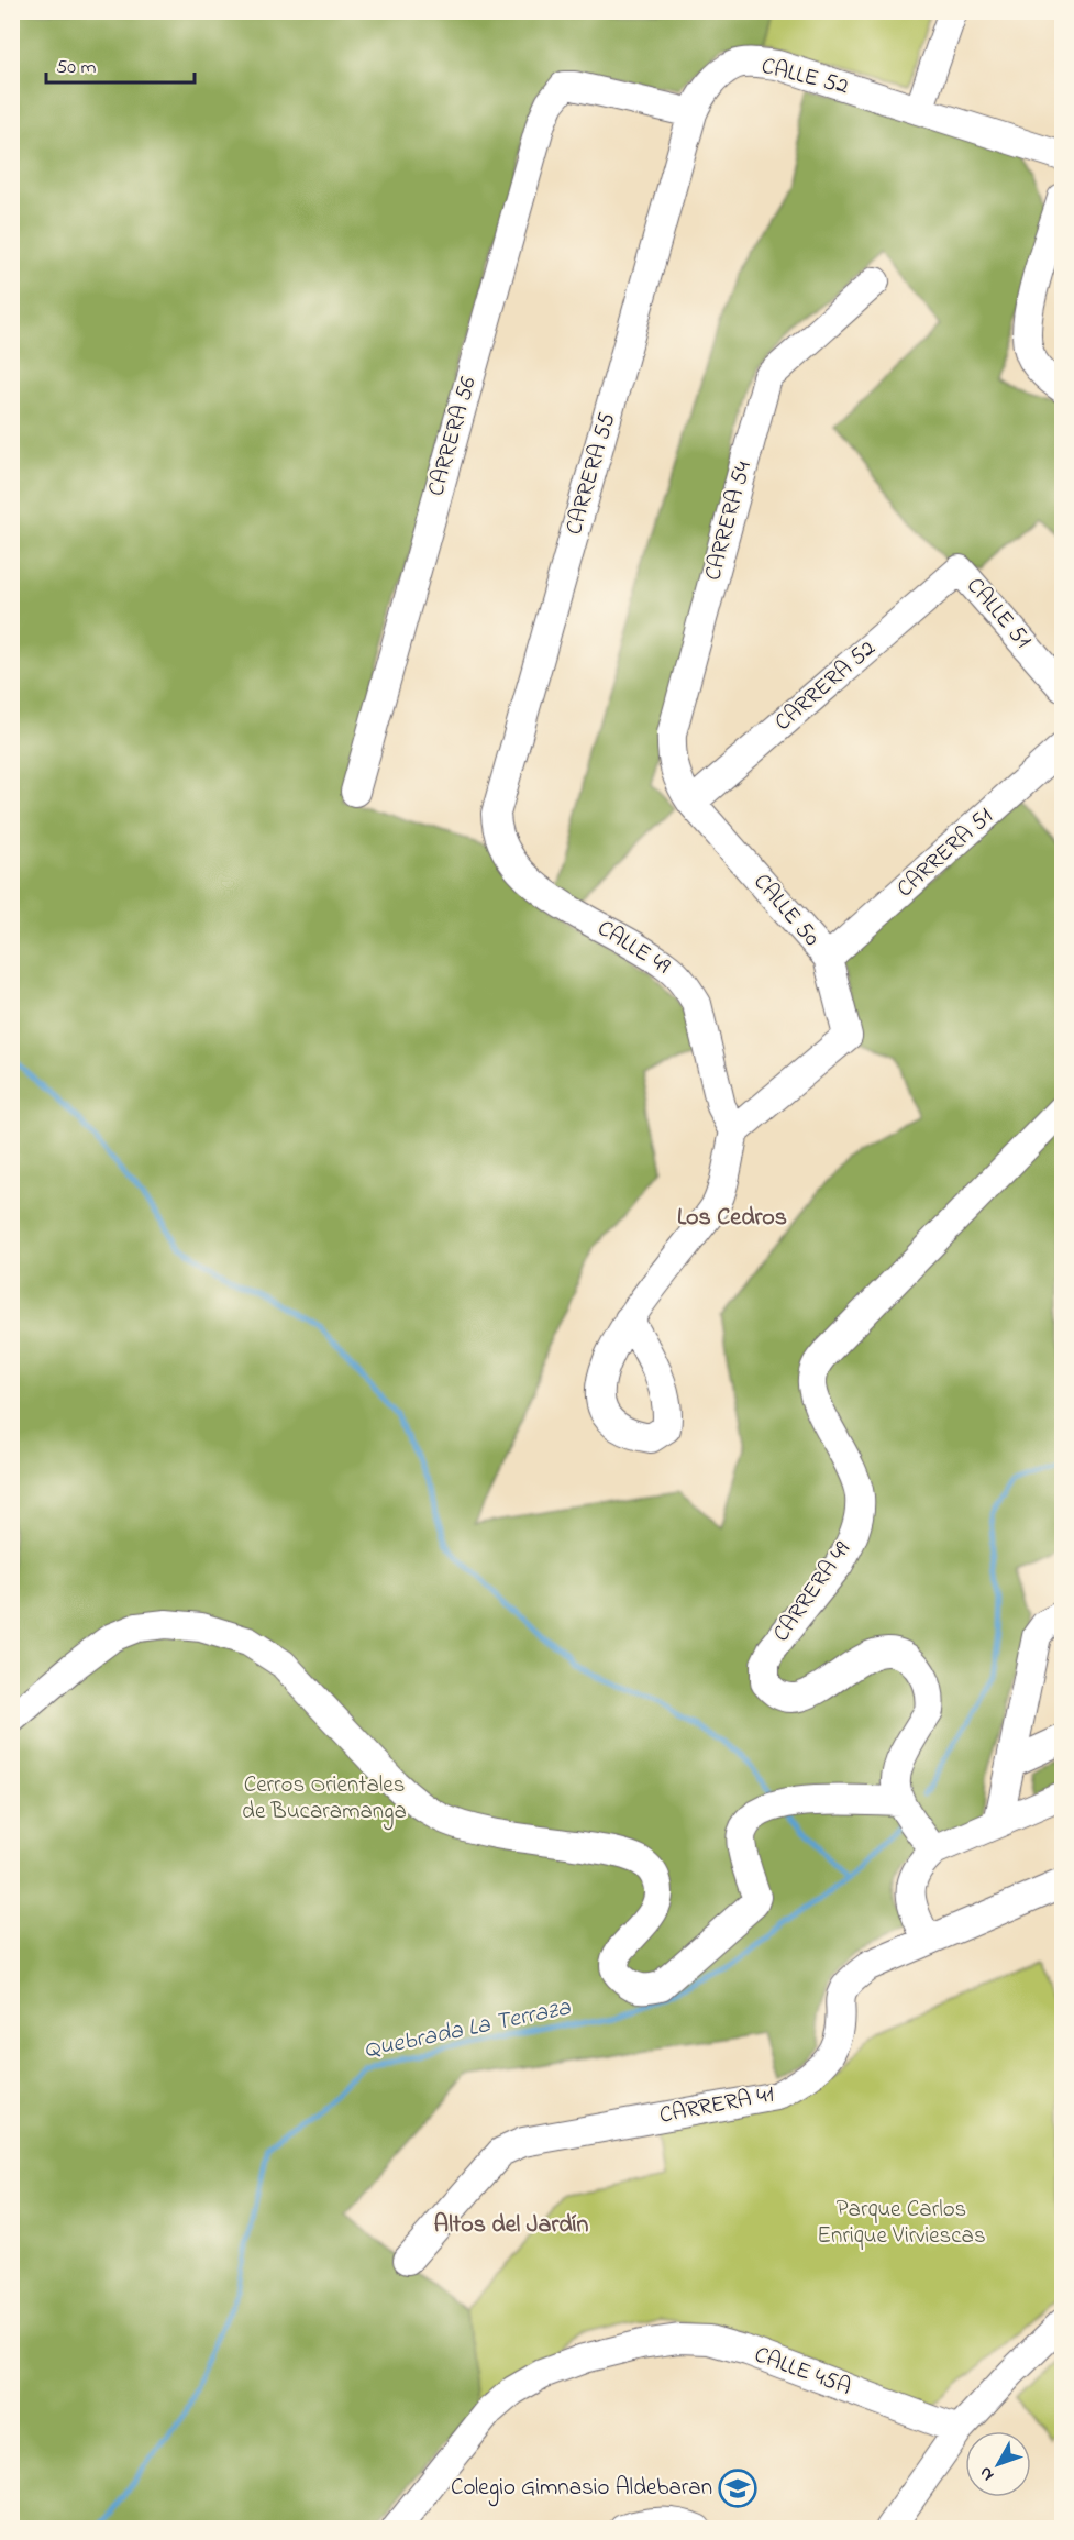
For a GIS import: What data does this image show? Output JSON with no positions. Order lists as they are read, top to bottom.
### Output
{
  "streets": {
    "street": [
      "CALLE 52",
      "CARRERA 56",
      "CARRERA 55",
      "CARRERA 54",
      "CALLE 51",
      "CARRERA 52",
      "CARRERA 51",
      "CALLE 50",
      "CALLE 49",
      "CARRERA 49",
      "CARRERA 41",
      "CALLE 45A"
    ]
  },
  "crossings": [
    ["CALLE 52", "CARRERA 56"],
    ["CALLE 52", "CARRERA 55"],
    ["CARRERA 56", "CARRERA 55"],
    ["CARRERA 55", "CALLE 49"],
    ["CARRERA 54", "CARRERA 52"],
    ["CARRERA 54", "CALLE 50"],
    ["CALLE 51", "CARRERA 52"],
    ["CARRERA 52", "CALLE 50"],
    ["CARRERA 51", "CALLE 50"],
    ["CALLE 50", "CALLE 49"]
  ],
  "districts": ["Los Cedros", "Altos del Jardín"],
  "water": ["Quebrada La Terraza"],
  "parks": ["Cerros Orientales de Bucaramanga", "Parque Carlos Enrique Virviescas"],
  "places": {
    "school or university": ["Colegio Gimnasio Aldebaran"]
  },
  "scale_bar": "50 m",
  "north": "bottom left"
}
